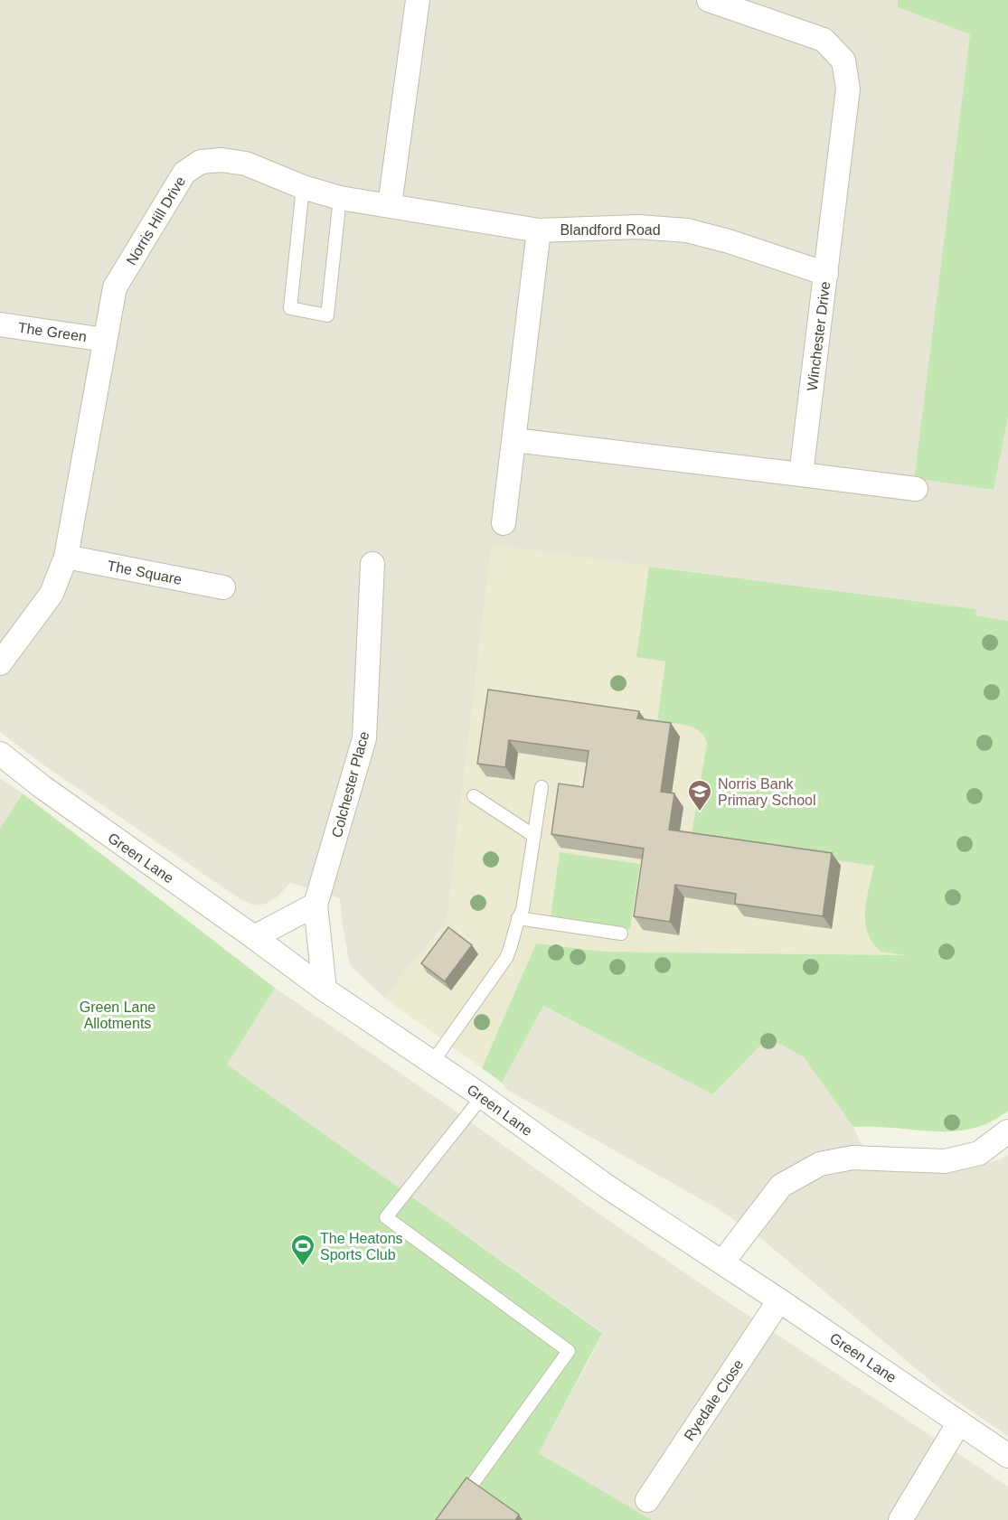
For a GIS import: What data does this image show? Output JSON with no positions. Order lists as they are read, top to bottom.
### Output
{
  "streets": {
    "street": [
      "Norris Hill Drive",
      "Blandford Road",
      "The Green",
      "Winchester Drive",
      "The Square",
      "Colchester Place",
      "Green Lane",
      "Ryedale Close"
    ]
  },
  "crossings": [
    ["Norris Hill Drive", "Blandford Road"],
    ["Norris Hill Drive", "The Green"],
    ["Norris Hill Drive", "The Square"],
    ["Blandford Road", "Winchester Drive"],
    ["Colchester Place", "Green Lane"],
    ["Green Lane", "Ryedale Close"]
  ],
  "parks": ["Green Lane Allotments"],
  "places": {
    "school or university": ["Norris Bank Primary School"],
    "sports": ["The Heatons Sports Club"]
  }
}
